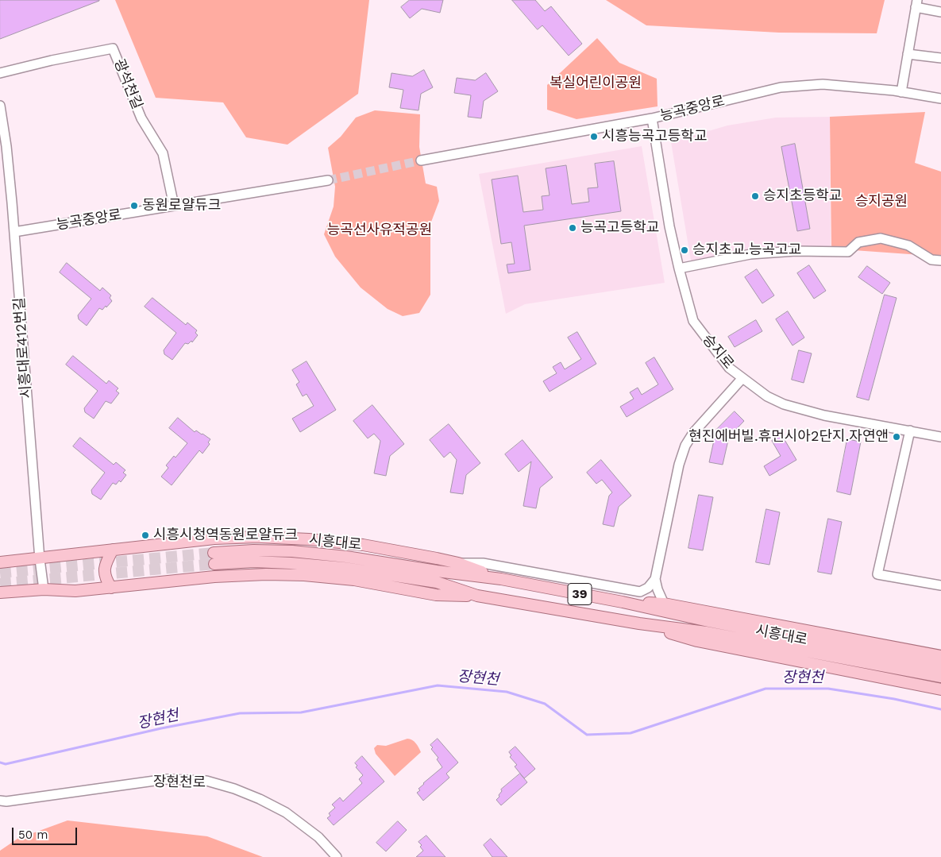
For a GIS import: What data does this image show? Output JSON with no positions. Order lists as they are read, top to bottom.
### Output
{
  "streets": {
    "main road": ["시흥대로", "39"],
    "street": [
      "광석천길",
      "능곡중앙로",
      "시흥대로412번길",
      "승지로",
      "장현천로"
    ]
  },
  "crossings": [
    ["광석천길", "능곡중앙로"],
    ["능곡중앙로", "시흥대로412번길"],
    ["능곡중앙로", "승지로"],
    ["시흥대로412번길", "시흥대로"]
  ],
  "water": ["장현천"],
  "parks": ["복실어린이공원", "승지공원", "능곡선사유적공원"],
  "places": [
    "시흥능곡고등학교",
    "승지초등학교",
    "동원로얄듀크",
    "능곡고등학교",
    "승지초교.능곡고교",
    "현진에버빌.휴먼시아2단지.자연앤",
    "시흥시청역동원로얄듀크"
  ],
  "scale_bar": "50 m"
}
